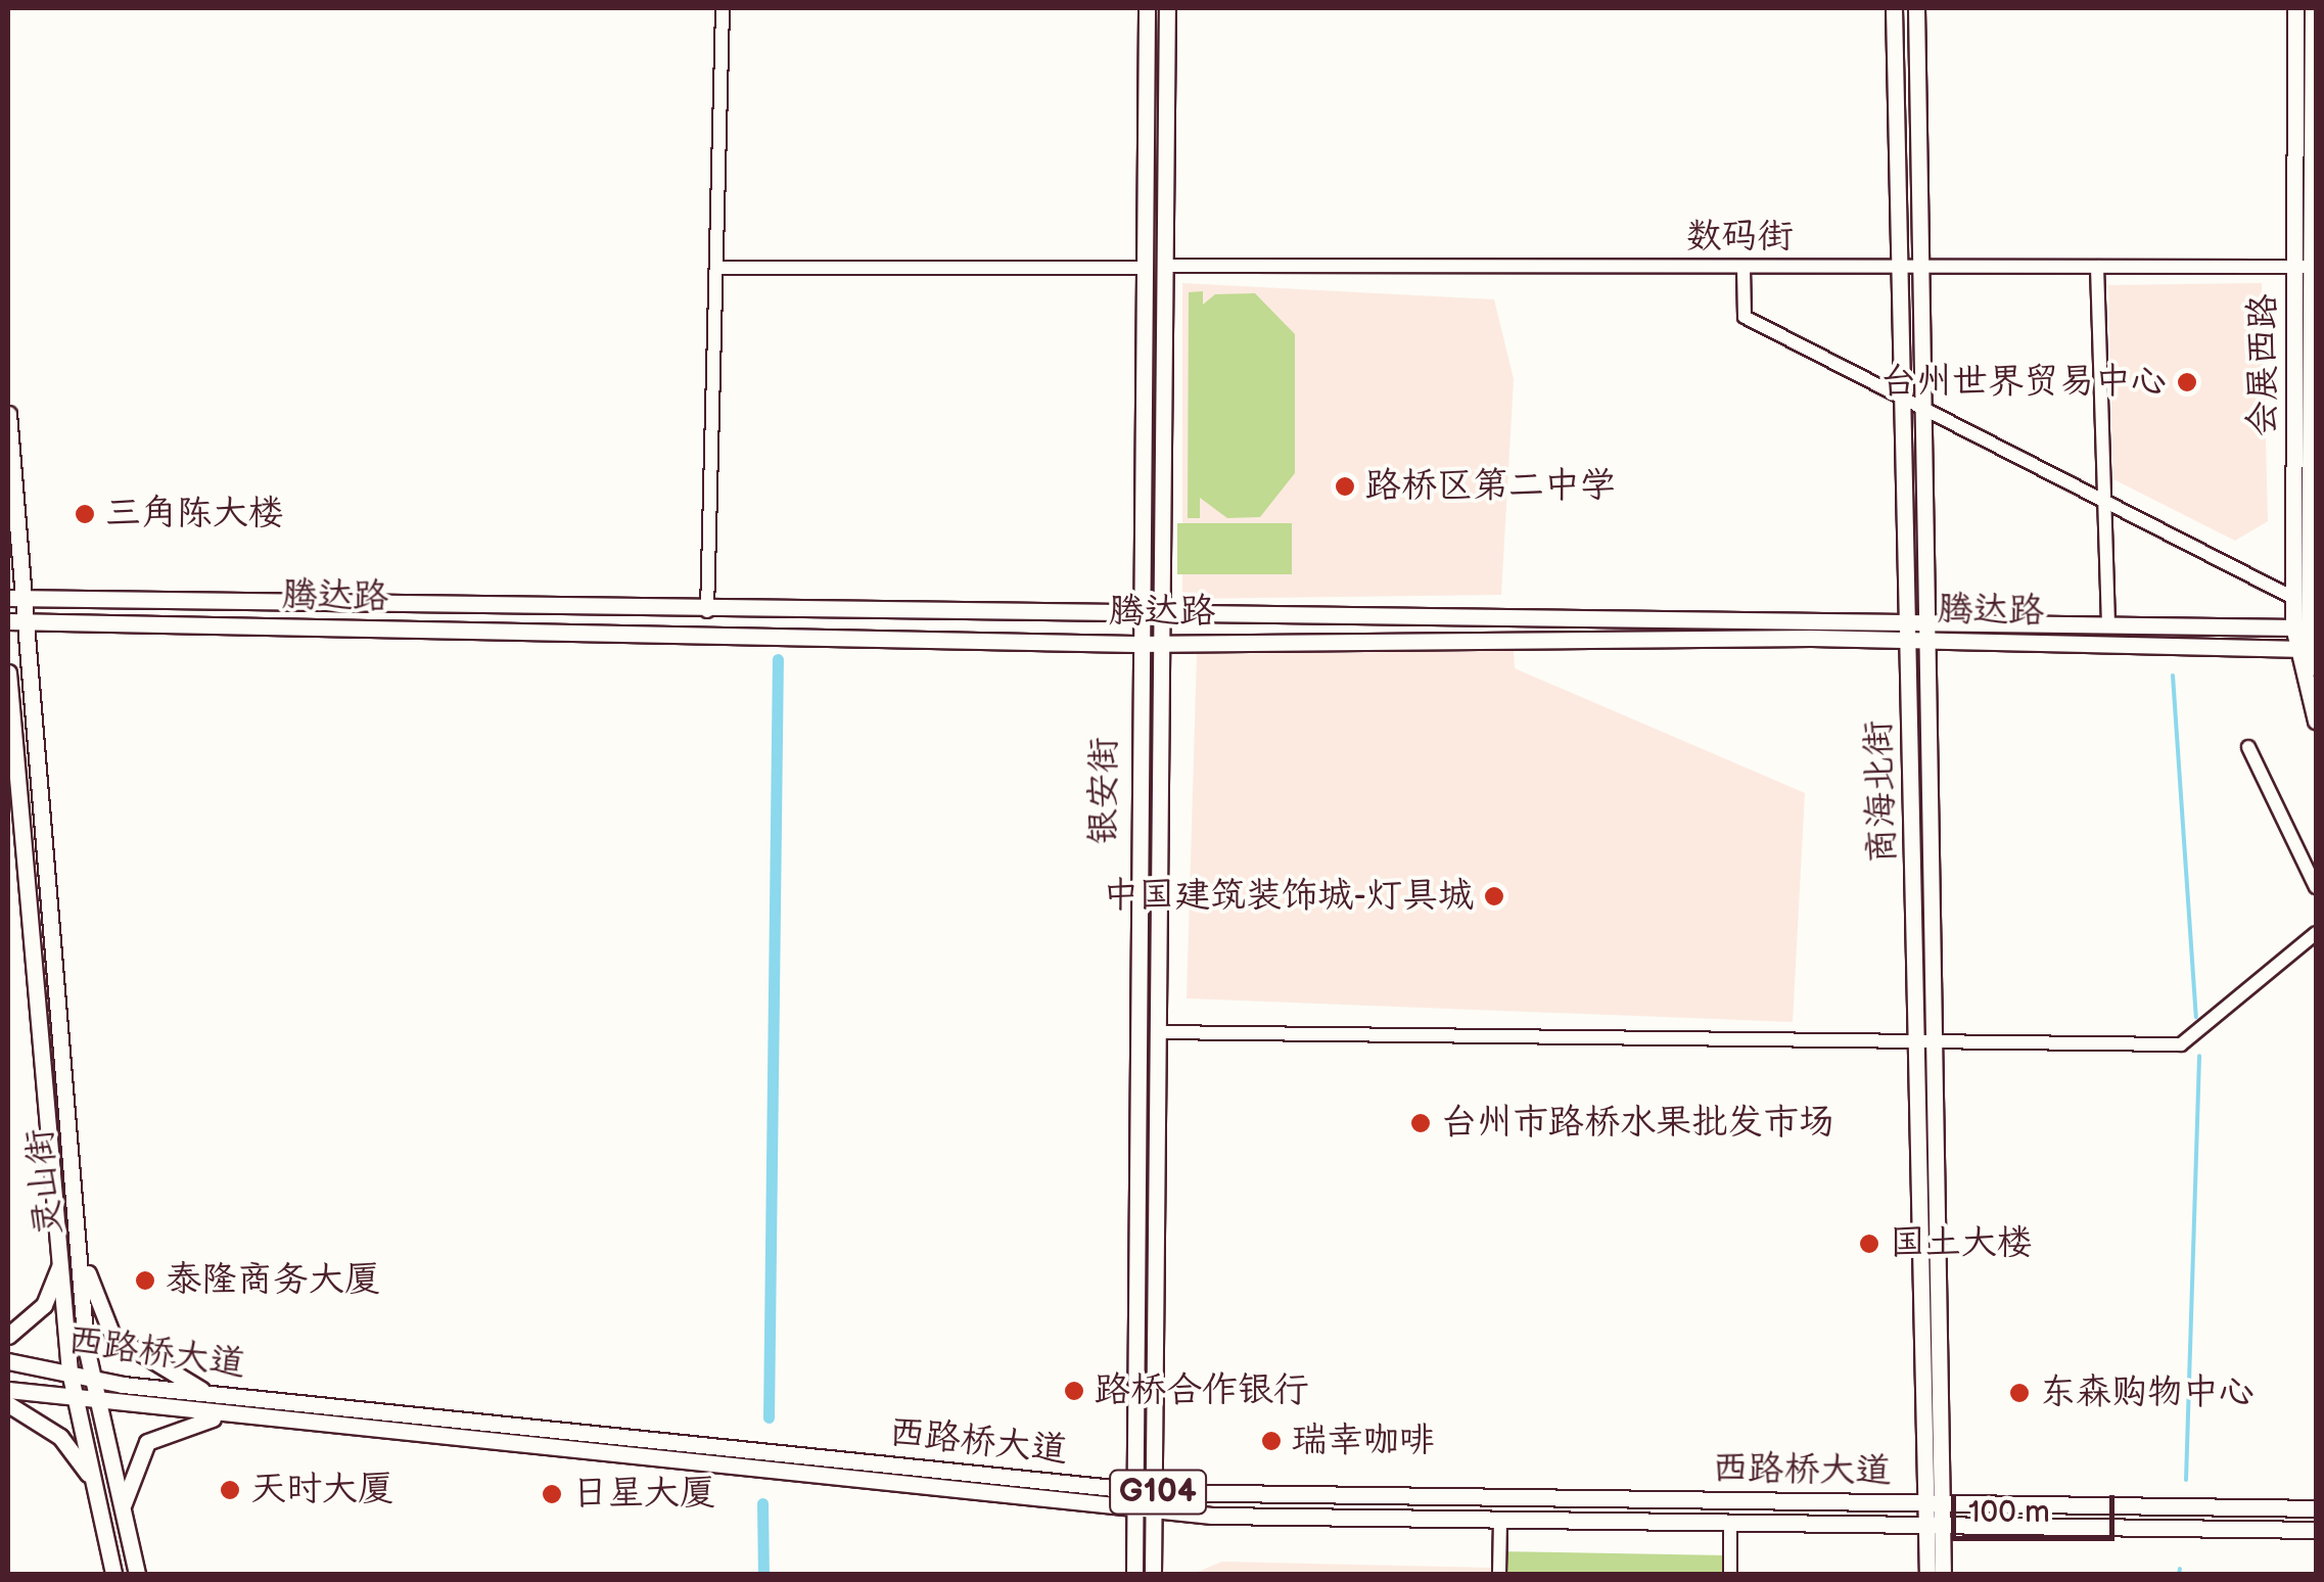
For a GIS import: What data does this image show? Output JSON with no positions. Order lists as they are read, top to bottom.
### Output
{
  "streets": {
    "main road": [
      "会展西路",
      "腾达路",
      "银安街",
      "商海北街",
      "灵山街",
      "西路桥大道",
      "G104"
    ],
    "street": ["数码街"]
  },
  "crossings": [
    ["数码街", "会展西路"],
    ["数码街", "银安街"],
    ["数码街", "商海北街"],
    ["会展西路", "腾达路"],
    ["腾达路", "银安街"],
    ["腾达路", "商海北街"],
    ["腾达路", "灵山街"],
    ["银安街", "西路桥大道"],
    ["商海北街", "西路桥大道"],
    ["灵山街", "西路桥大道"]
  ],
  "places": [
    "台州世界贸易中心",
    "路桥区第二中学",
    "三角陈大楼",
    "中国建筑装饰城-灯具城",
    "台州市路桥水果批发市场",
    "国土大楼",
    "泰隆商务大厦",
    "路桥合作银行",
    "东森购物中心",
    "瑞幸咖啡",
    "天时大厦",
    "日星大厦"
  ],
  "scale_bar": "100 m"
}
